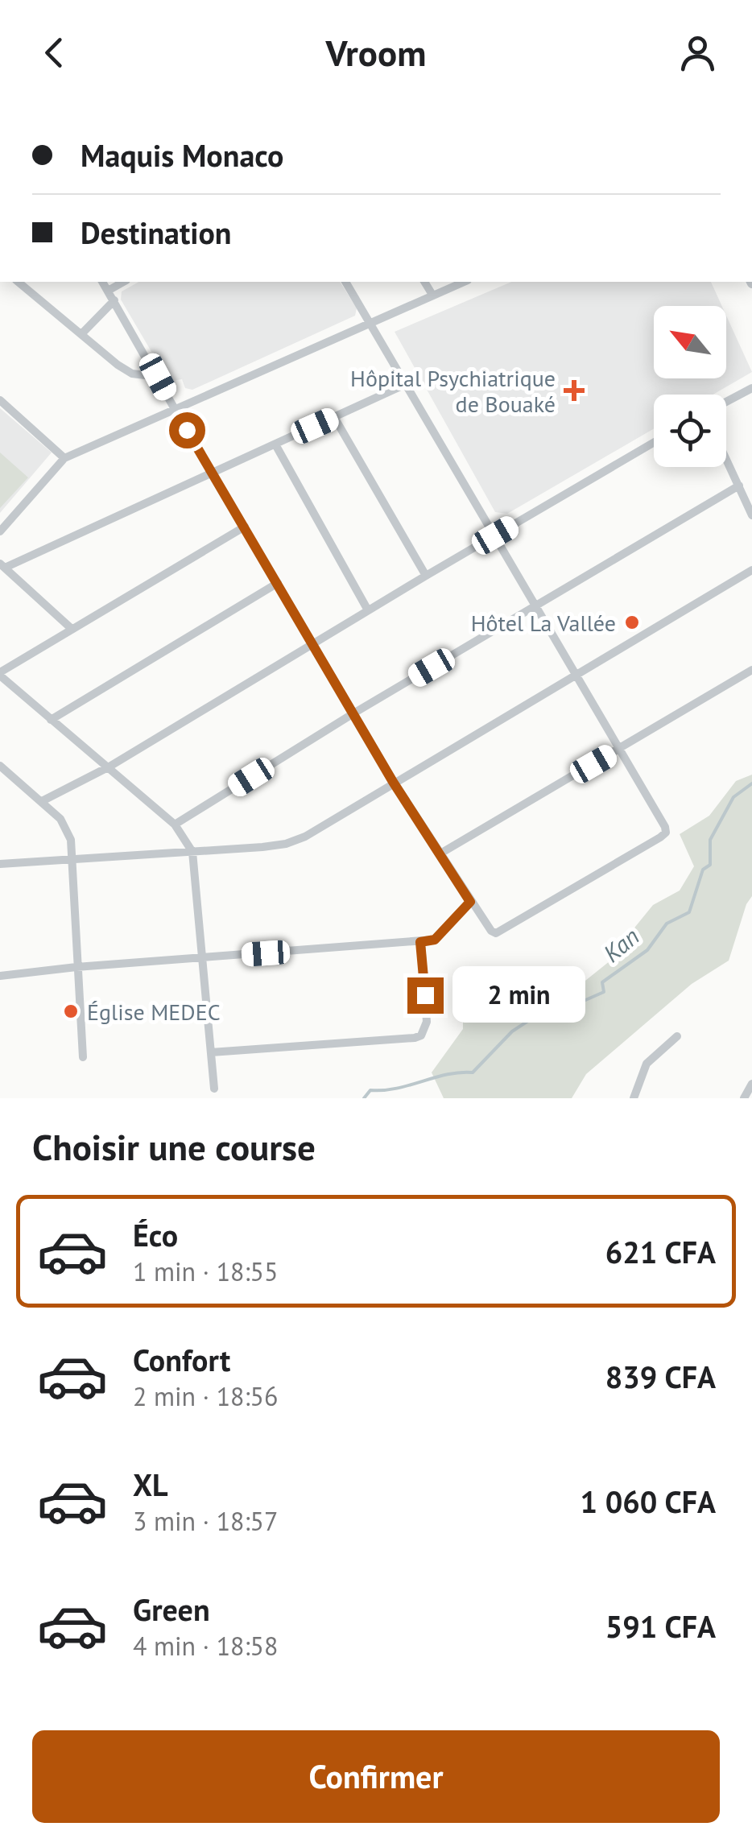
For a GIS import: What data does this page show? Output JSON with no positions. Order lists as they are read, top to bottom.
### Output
{
  "water": ["Kan"],
  "places": {
    "health": ["Hôpital Psychiatrique de Bouaké"],
    "other": ["Hôtel La Vallée", "Église MEDEC"]
  },
  "north": "top left",
  "page": {
    "header": "Vroom",
    "banner": ["Maquis Monaco", "Destination"],
    "bubble": "2 min",
    "heading": "Choisir une course",
    "list": [
      {
        "name": "Éco",
        "note": "1 min · 18:55",
        "value": "621 CFA"
      },
      {
        "name": "Confort",
        "note": "2 min · 18:56",
        "value": "839 CFA"
      },
      {
        "name": "XL",
        "note": "3 min · 18:57",
        "value": "1 060 CFA"
      },
      {
        "name": "Green",
        "note": "4 min · 18:58",
        "value": "591 CFA"
      }
    ],
    "buttons": "Confirmer"
  }
}
